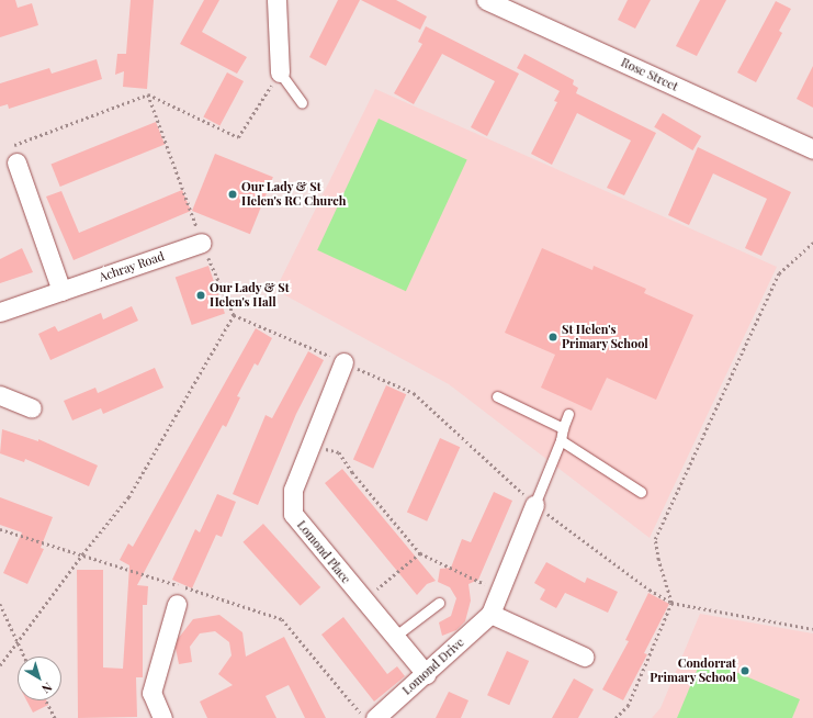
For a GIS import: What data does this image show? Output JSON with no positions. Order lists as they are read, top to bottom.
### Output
{
  "streets": {
    "street": [
      "Rose Street",
      "Achray Road",
      "Lomond Place",
      "Lomond Drive"
    ]
  },
  "crossings": [
    ["Lomond Place", "Lomond Drive"]
  ],
  "places": [
    "Our Lady & St Helen's RC Church",
    "Our Lady & St Helen's Hall",
    "St Helen's Primary School",
    "Condorrat Primary School"
  ],
  "north": "bottom right"
}
